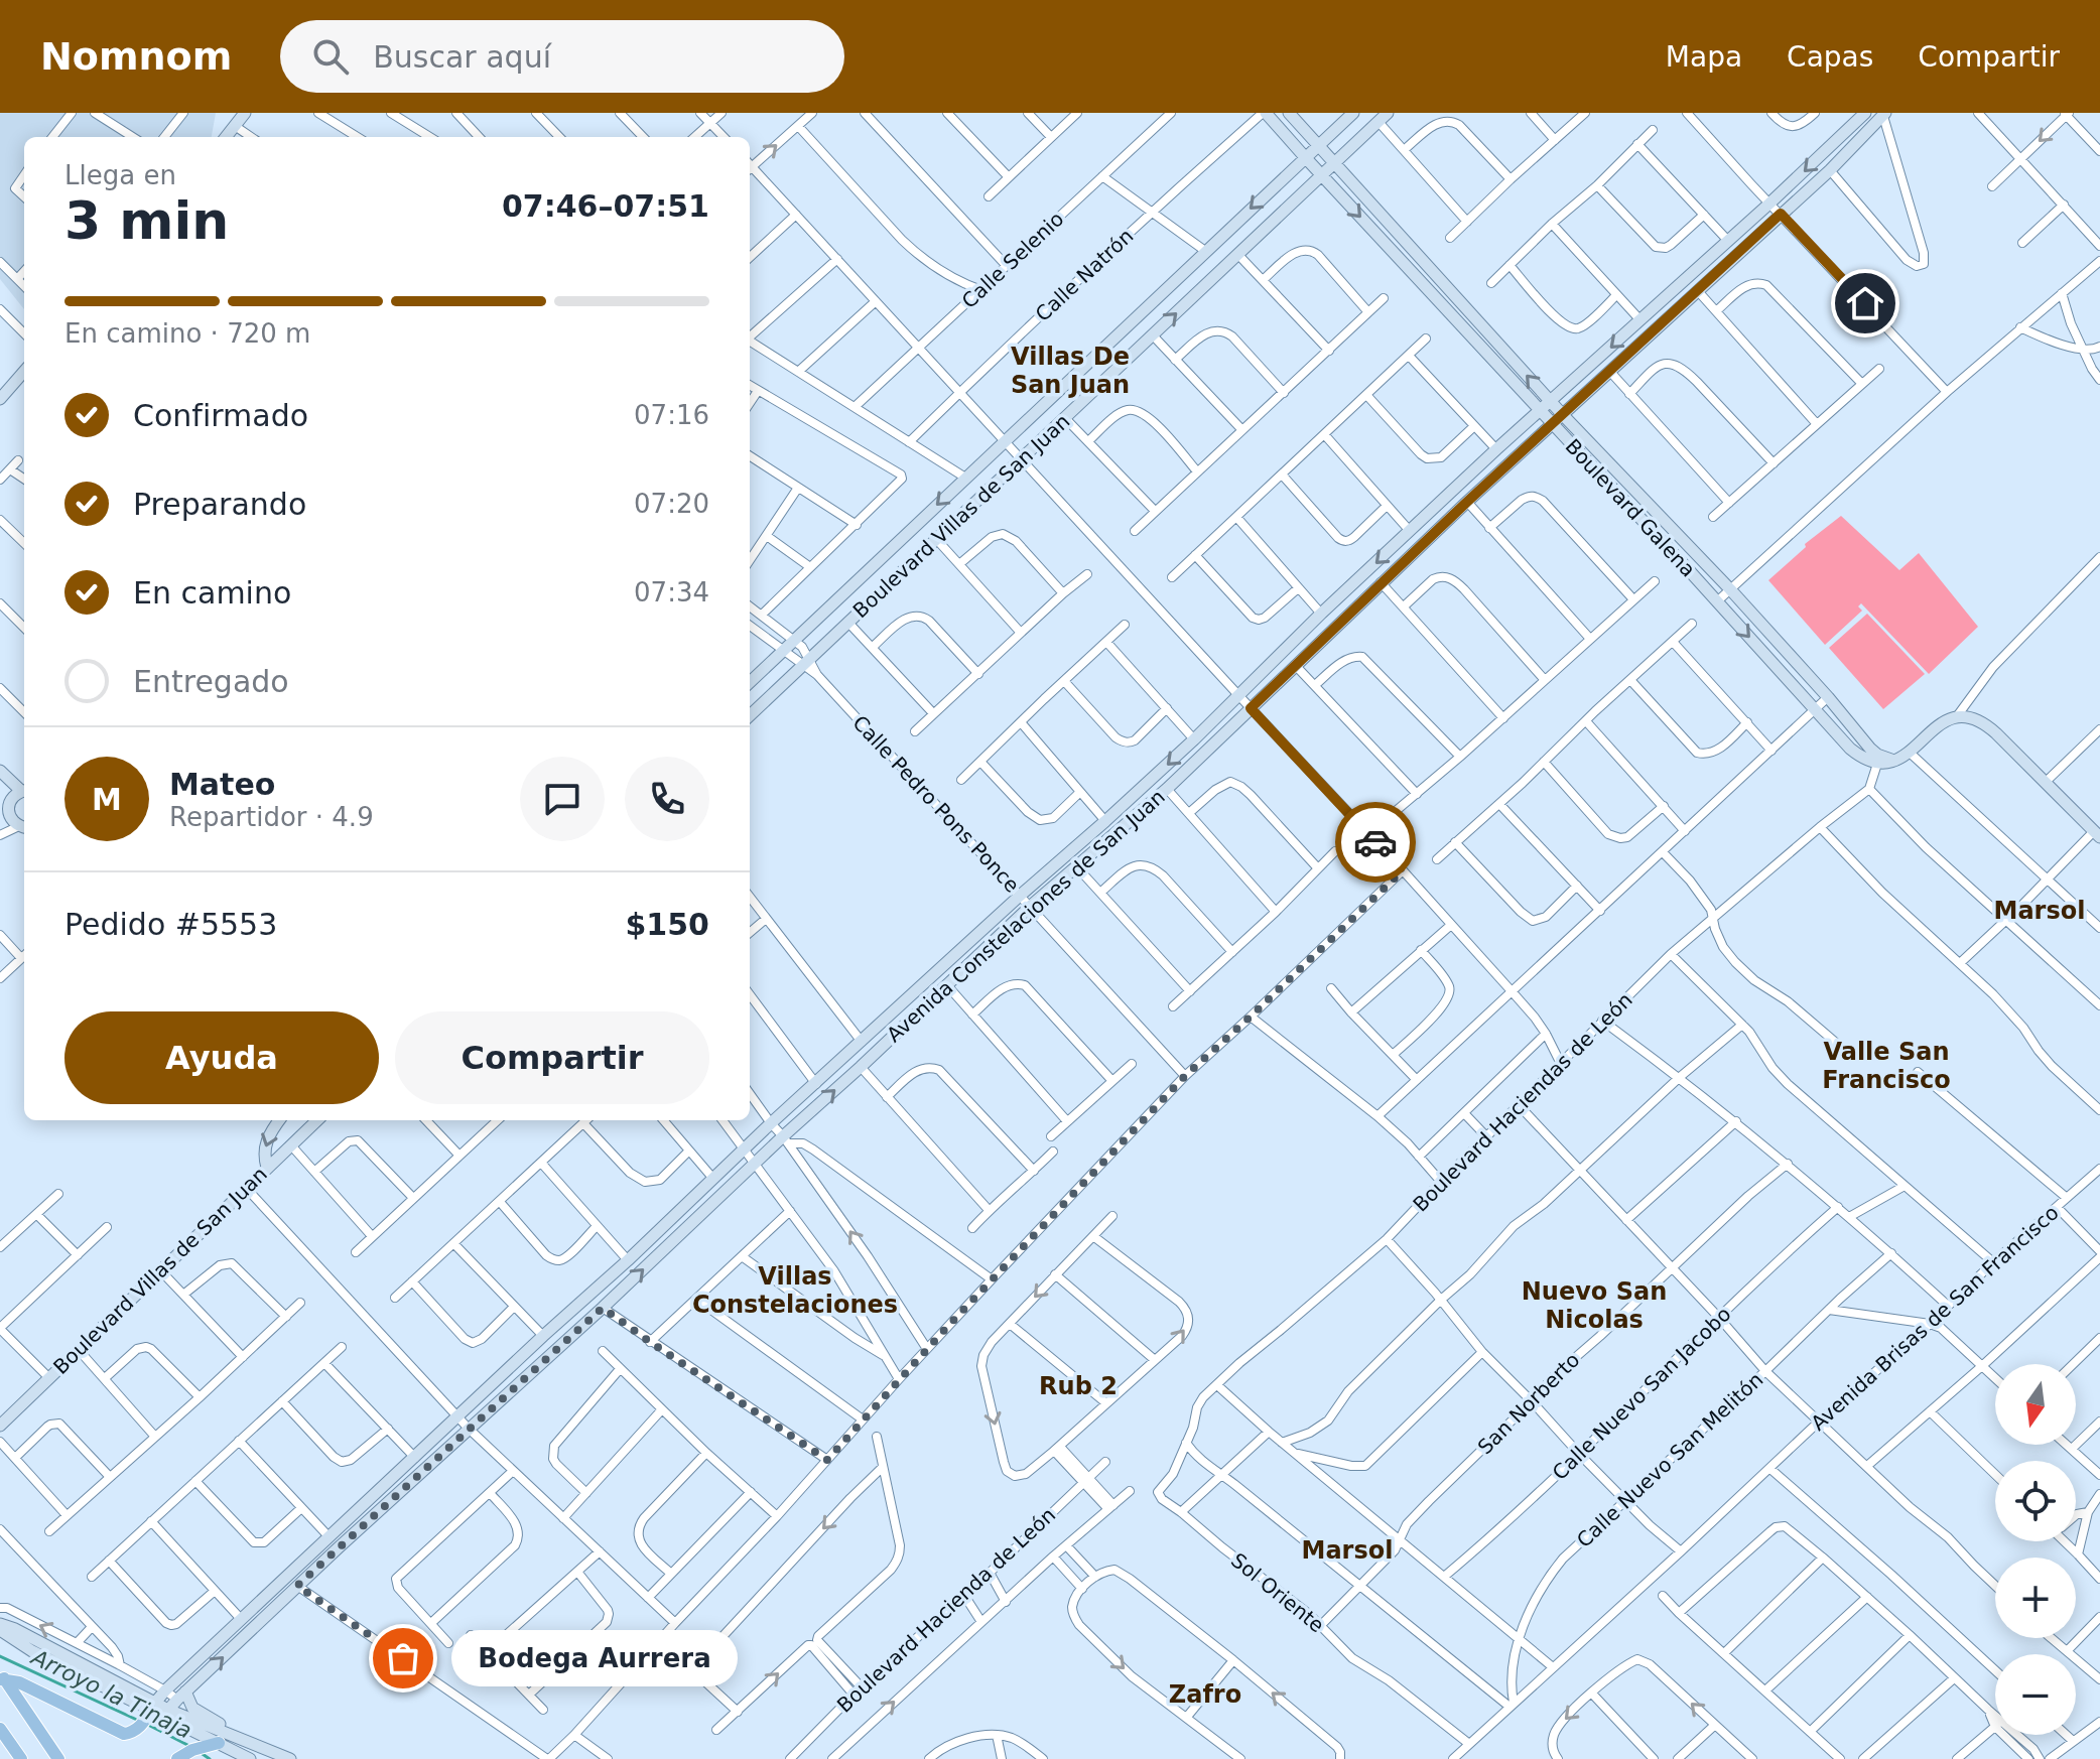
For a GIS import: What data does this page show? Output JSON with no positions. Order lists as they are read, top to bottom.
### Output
{
  "streets": {
    "street": [
      "Calle Selenio",
      "Calle Natrón",
      "Boulevard Galena",
      "Boulevard Villas de San Juan",
      "Calle Pedro Pons Ponce",
      "Avenida Constelaciones de San Juan",
      "Boulevard Haciendas de León",
      "Avenida Brisas de San Francisco",
      "Calle Nuevo San Jacobo",
      "San Norberto",
      "Calle Nuevo San Melitón",
      "Sol Oriente",
      "Boulevard Hacienda de León"
    ]
  },
  "crossings": [
    ["Calle Natrón", "Boulevard Galena"],
    ["Boulevard Galena", "Boulevard Villas de San Juan"],
    ["Boulevard Galena", "Avenida Constelaciones de San Juan"],
    ["Boulevard Villas de San Juan", "Calle Pedro Pons Ponce"],
    ["Calle Pedro Pons Ponce", "Avenida Constelaciones de San Juan"],
    ["Boulevard Haciendas de León", "Sol Oriente"],
    ["Avenida Brisas de San Francisco", "Calle Nuevo San Melitón"],
    ["Avenida Brisas de San Francisco", "Sol Oriente"],
    ["San Norberto", "Sol Oriente"]
  ],
  "districts": [
    "Villas De San Juan",
    "Marsol",
    "Valle San Francisco",
    "Villas Constelaciones",
    "Nuevo San Nicolas",
    "Rub 2",
    "Marsol",
    "Zafro"
  ],
  "water": ["Arroyo la Tinaja"],
  "places": ["Bodega Aurrera"],
  "north": "bottom",
  "page": {
    "header": "Nomnom",
    "search": "Buscar aquí",
    "nav": ["Mapa", "Capas", "Compartir"],
    "heading": ["3 min", "Llega en", "07:46–07:51"],
    "panel": [
      "Mateo",
      "Repartidor · 4.9",
      "Pedido #5553",
      "$150"
    ],
    "bar": "En camino · 720 m",
    "list": [
      ["Confirmado", "07:16"],
      ["Preparando", "07:20"],
      ["En camino", "07:34"],
      "Entregado"
    ],
    "round": "M",
    "buttons": ["Ayuda", "Compartir"],
    "map_buttons": ["+", "−"],
    "bubble": "Bodega Aurrera"
  }
}
